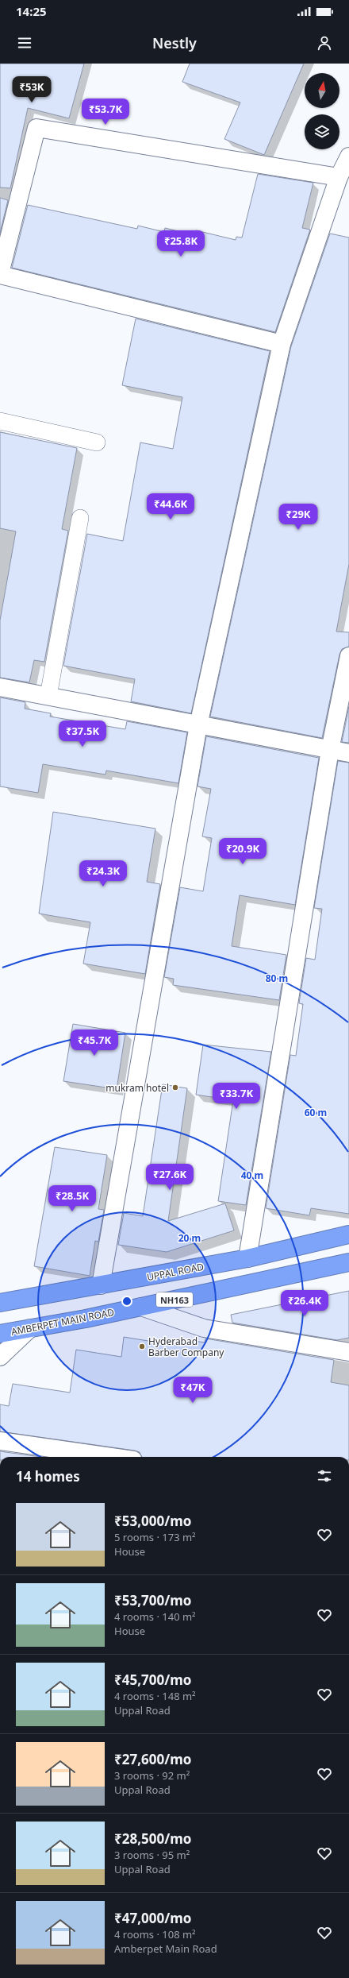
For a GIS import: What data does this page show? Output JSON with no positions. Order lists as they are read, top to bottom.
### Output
{
  "streets": {
    "highway": ["UPPAL ROAD", "NH163", "AMBERPET MAIN ROAD"]
  },
  "places": ["mukram hotel", "Hyderabad Barber Company"],
  "north": "top",
  "page": {
    "status": "14:25",
    "header": "Nestly",
    "price": [
      "₹53K",
      "₹53.7K",
      "₹25.8K",
      "₹44.6K",
      "₹29K",
      "₹37.5K",
      "₹20.9K",
      "₹24.3K",
      "₹45.7K",
      "₹33.7K",
      "₹27.6K",
      "₹28.5K",
      "₹26.4K",
      "₹47K"
    ],
    "heading": "14 homes",
    "list": [
      {
        "name": "₹53,000/mo",
        "note": "5 rooms · 173 m² · House"
      },
      {
        "name": "₹53,700/mo",
        "note": "4 rooms · 140 m² · House"
      },
      {
        "name": "₹45,700/mo",
        "note": "4 rooms · 148 m² · Uppal Road"
      },
      {
        "name": "₹27,600/mo",
        "note": "3 rooms · 92 m² · Uppal Road"
      },
      {
        "name": "₹28,500/mo",
        "note": "3 rooms · 95 m² · Uppal Road"
      },
      {
        "name": "₹47,000/mo",
        "note": "4 rooms · 108 m² · Amberpet Main Road"
      }
    ]
  },
  "rings": [
    "80 m",
    "60 m",
    "40 m",
    "20 m"
  ]
}
